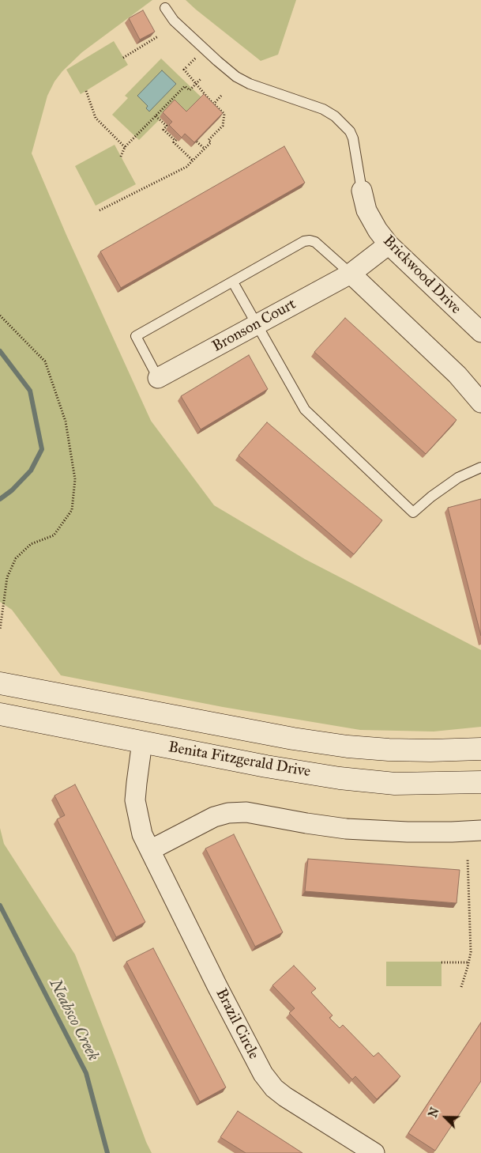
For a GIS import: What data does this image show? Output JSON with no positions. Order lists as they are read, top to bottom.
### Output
{
  "streets": {
    "main road": ["Benita Fitzgerald Drive"],
    "street": ["Brickwood Drive", "Bronson Court", "Brazil Circle"]
  },
  "crossings": [
    ["Brickwood Drive", "Bronson Court"],
    ["Benita Fitzgerald Drive", "Brazil Circle"]
  ],
  "water": ["Neabsco Creek"],
  "north": "top left"
}
